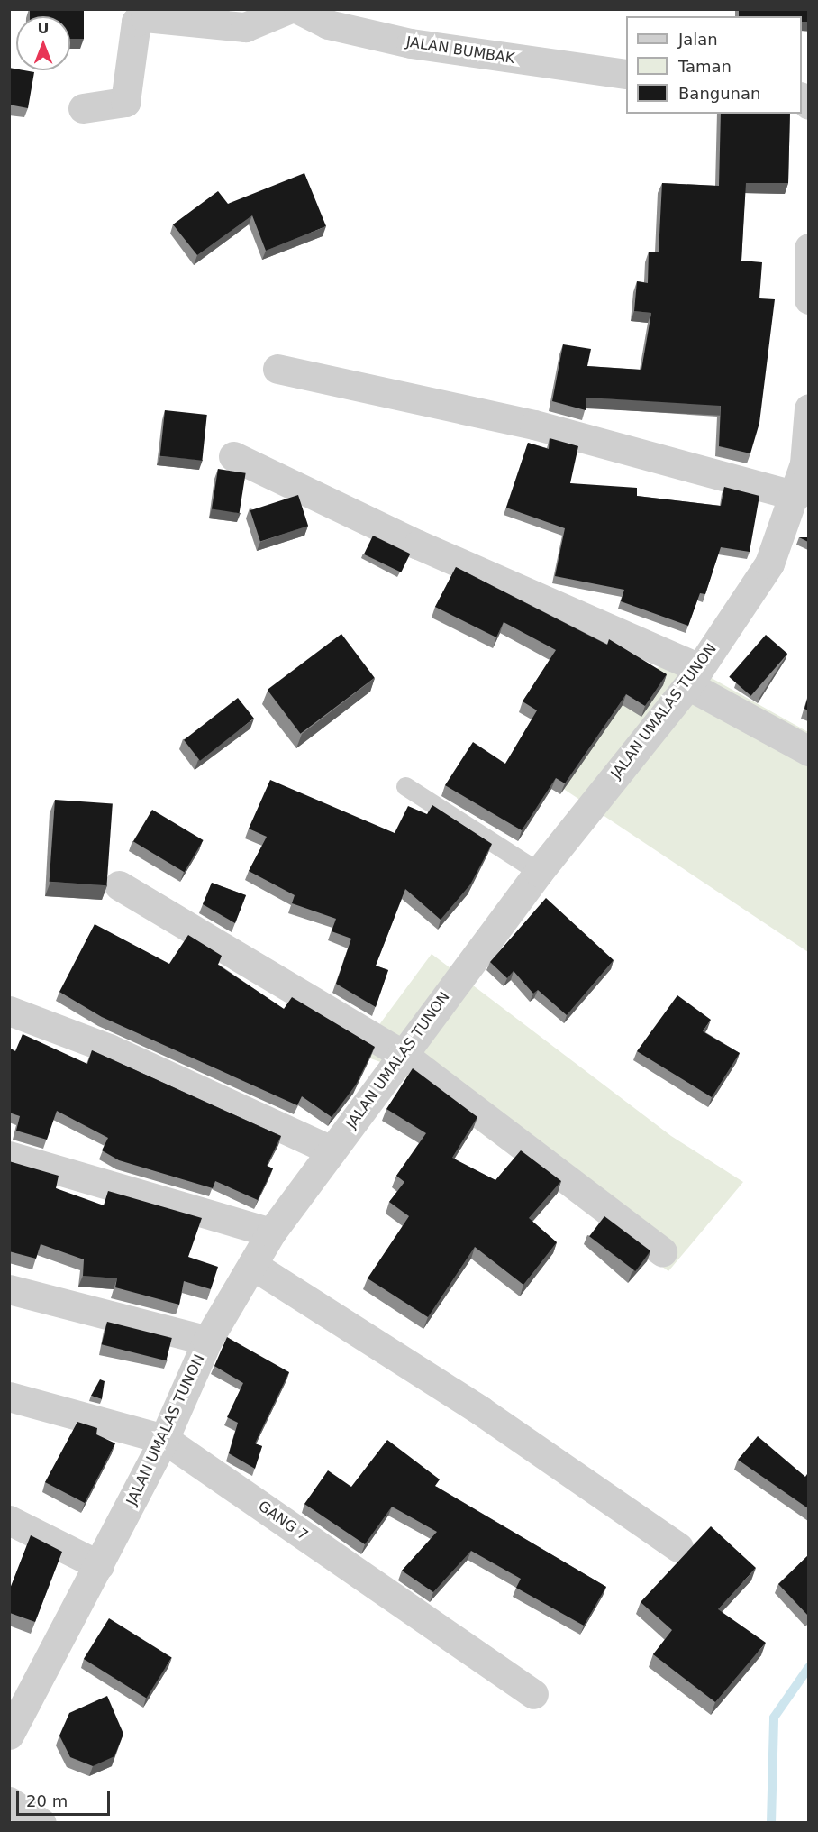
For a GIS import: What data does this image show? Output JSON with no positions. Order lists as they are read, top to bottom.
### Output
{
  "streets": {
    "street": ["JALAN BUMBAK", "JALAN UMALAS TUNON", "GANG 7"]
  },
  "crossings": [
    ["JALAN UMALAS TUNON", "GANG 7"]
  ],
  "legend": ["Jalan", "Taman", "Bangunan"],
  "scale_bar": "20 m",
  "north": "top"
}
